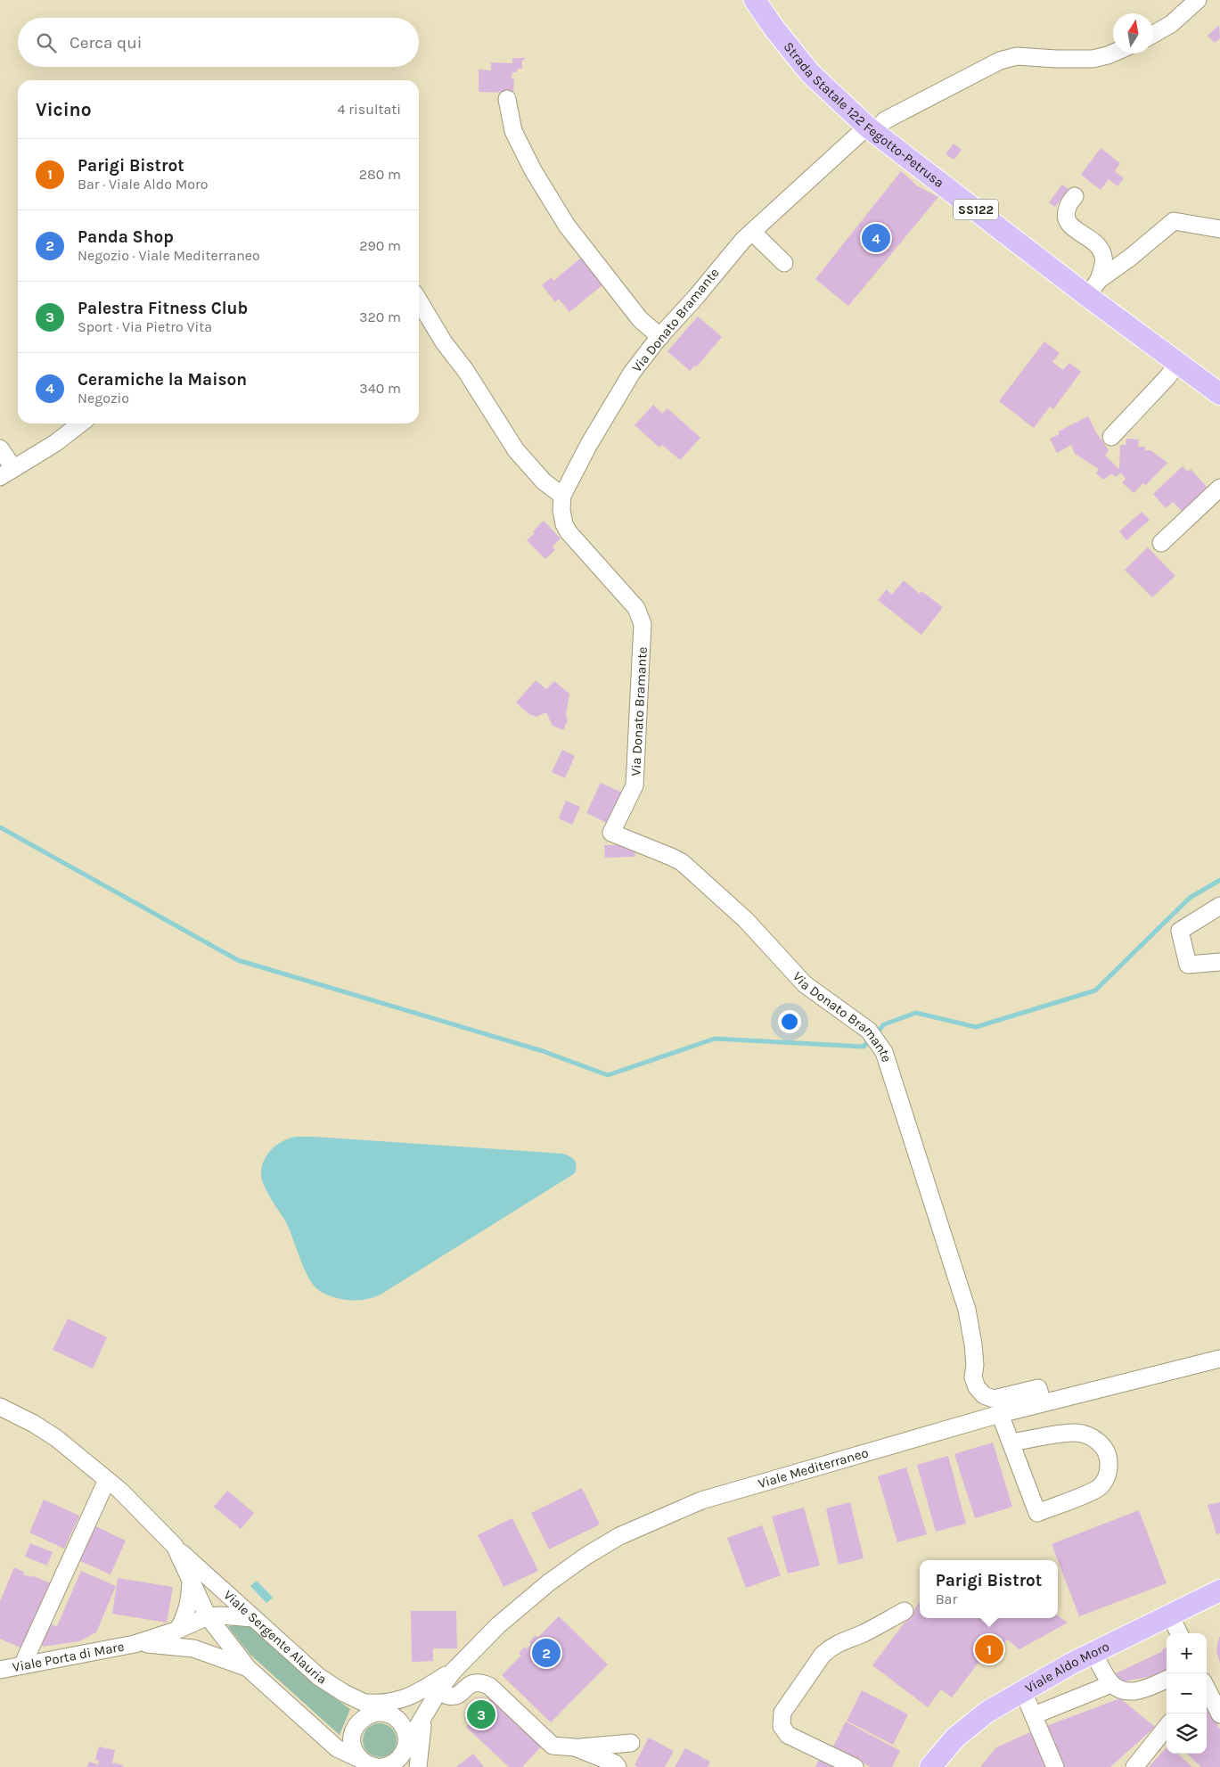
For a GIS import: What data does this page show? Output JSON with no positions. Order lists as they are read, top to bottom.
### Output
{
  "streets": {
    "main road": ["Strada Statale 122 Fegotto-Petrusa", "SS122", "Viale Aldo Moro"],
    "street": [
      "Via Donato Bramante",
      "Viale Mediterraneo",
      "Viale Sergente Alauria",
      "Viale Porta di Mare"
    ]
  },
  "crossings": [
    ["Strada Statale 122 Fegotto-Petrusa", "Via Donato Bramante"],
    ["Via Donato Bramante", "Viale Mediterraneo"],
    ["Viale Mediterraneo", "Viale Sergente Alauria"]
  ],
  "north": "top",
  "page": {
    "search": "Cerca qui",
    "heading": ["Vicino", "4 risultati"],
    "list": [
      {
        "mark": "1",
        "name": "Parigi Bistrot",
        "note": "Bar · Viale Aldo Moro",
        "value": "280 m"
      },
      {
        "mark": "2",
        "name": "Panda Shop",
        "note": "Negozio · Viale Mediterraneo",
        "value": "290 m"
      },
      {
        "mark": "3",
        "name": "Palestra Fitness Club",
        "note": "Sport · Via Pietro Vita",
        "value": "320 m"
      },
      {
        "mark": "4",
        "name": "Ceramiche la Maison",
        "note": "Negozio",
        "value": "340 m"
      }
    ],
    "pins": [
      "4",
      "1",
      "2",
      "3"
    ],
    "popup": ["Parigi Bistrot", "Bar"],
    "map_buttons": ["+", "−"]
  }
}
